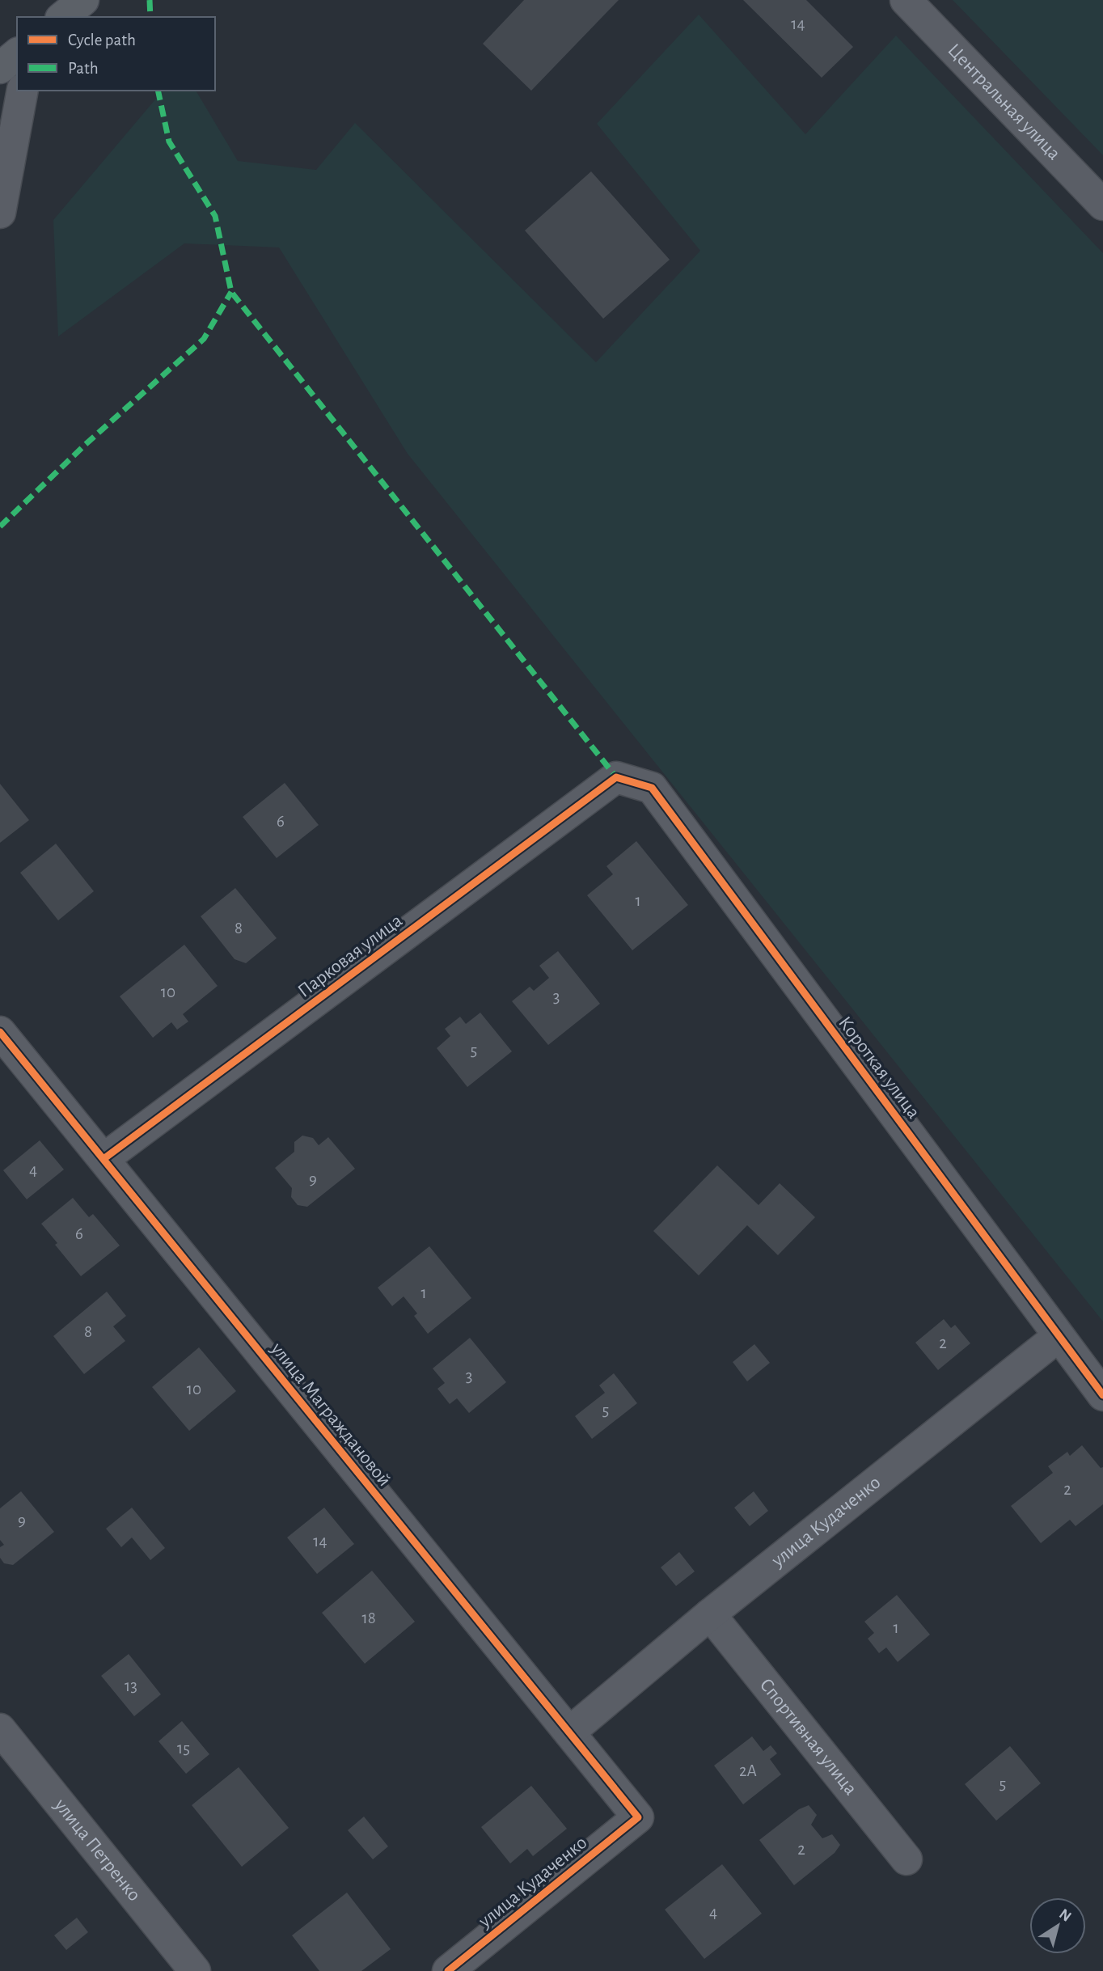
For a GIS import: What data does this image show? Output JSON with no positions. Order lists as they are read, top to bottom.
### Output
{
  "streets": {
    "street": [
      "Центральная улица",
      "Парковая улица",
      "Короткая улица",
      "улица Маграждановой",
      "улица Кудаченко",
      "Спортивная улица",
      "улица Петренко"
    ]
  },
  "crossings": [
    ["Парковая улица", "Короткая улица"],
    ["Парковая улица", "улица Маграждановой"],
    ["Короткая улица", "улица Кудаченко"],
    ["улица Маграждановой", "улица Кудаченко"],
    ["улица Кудаченко", "Спортивная улица"]
  ],
  "house_numbers": [
    "14",
    "6",
    "1",
    "8",
    "10",
    "3",
    "5",
    "4",
    "9",
    "6",
    "1",
    "8",
    "2",
    "3",
    "10",
    "5",
    "2",
    "9",
    "14",
    "18",
    "1",
    "13",
    "15",
    "2А",
    "5",
    "2",
    "4"
  ],
  "legend": ["Cycle path", "Path"],
  "north": "top right"
}
